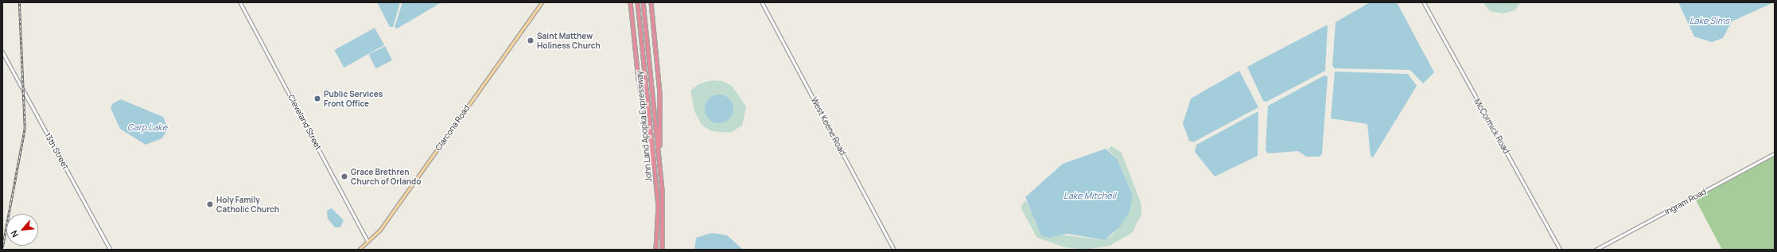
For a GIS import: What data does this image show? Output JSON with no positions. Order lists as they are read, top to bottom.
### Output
{
  "streets": {
    "highway": ["John Land Apopka Expressway"],
    "main road": ["Clarcona Road"],
    "street": [
      "Cleveland Street",
      "West Keene Road",
      "McCormick Road",
      "13th Street",
      "Ingram Road"
    ]
  },
  "crossings": [
    ["Cleveland Street", "Clarcona Road"]
  ],
  "water": ["Lake Sims", "Carp Lake", "Lake Mitchell"],
  "places": [
    "Saint Matthew Holiness Church",
    "Public Services Front Office",
    "Grace Brethren Church of Orlando",
    "Holy Family Catholic Church"
  ],
  "north": "bottom left"
}
